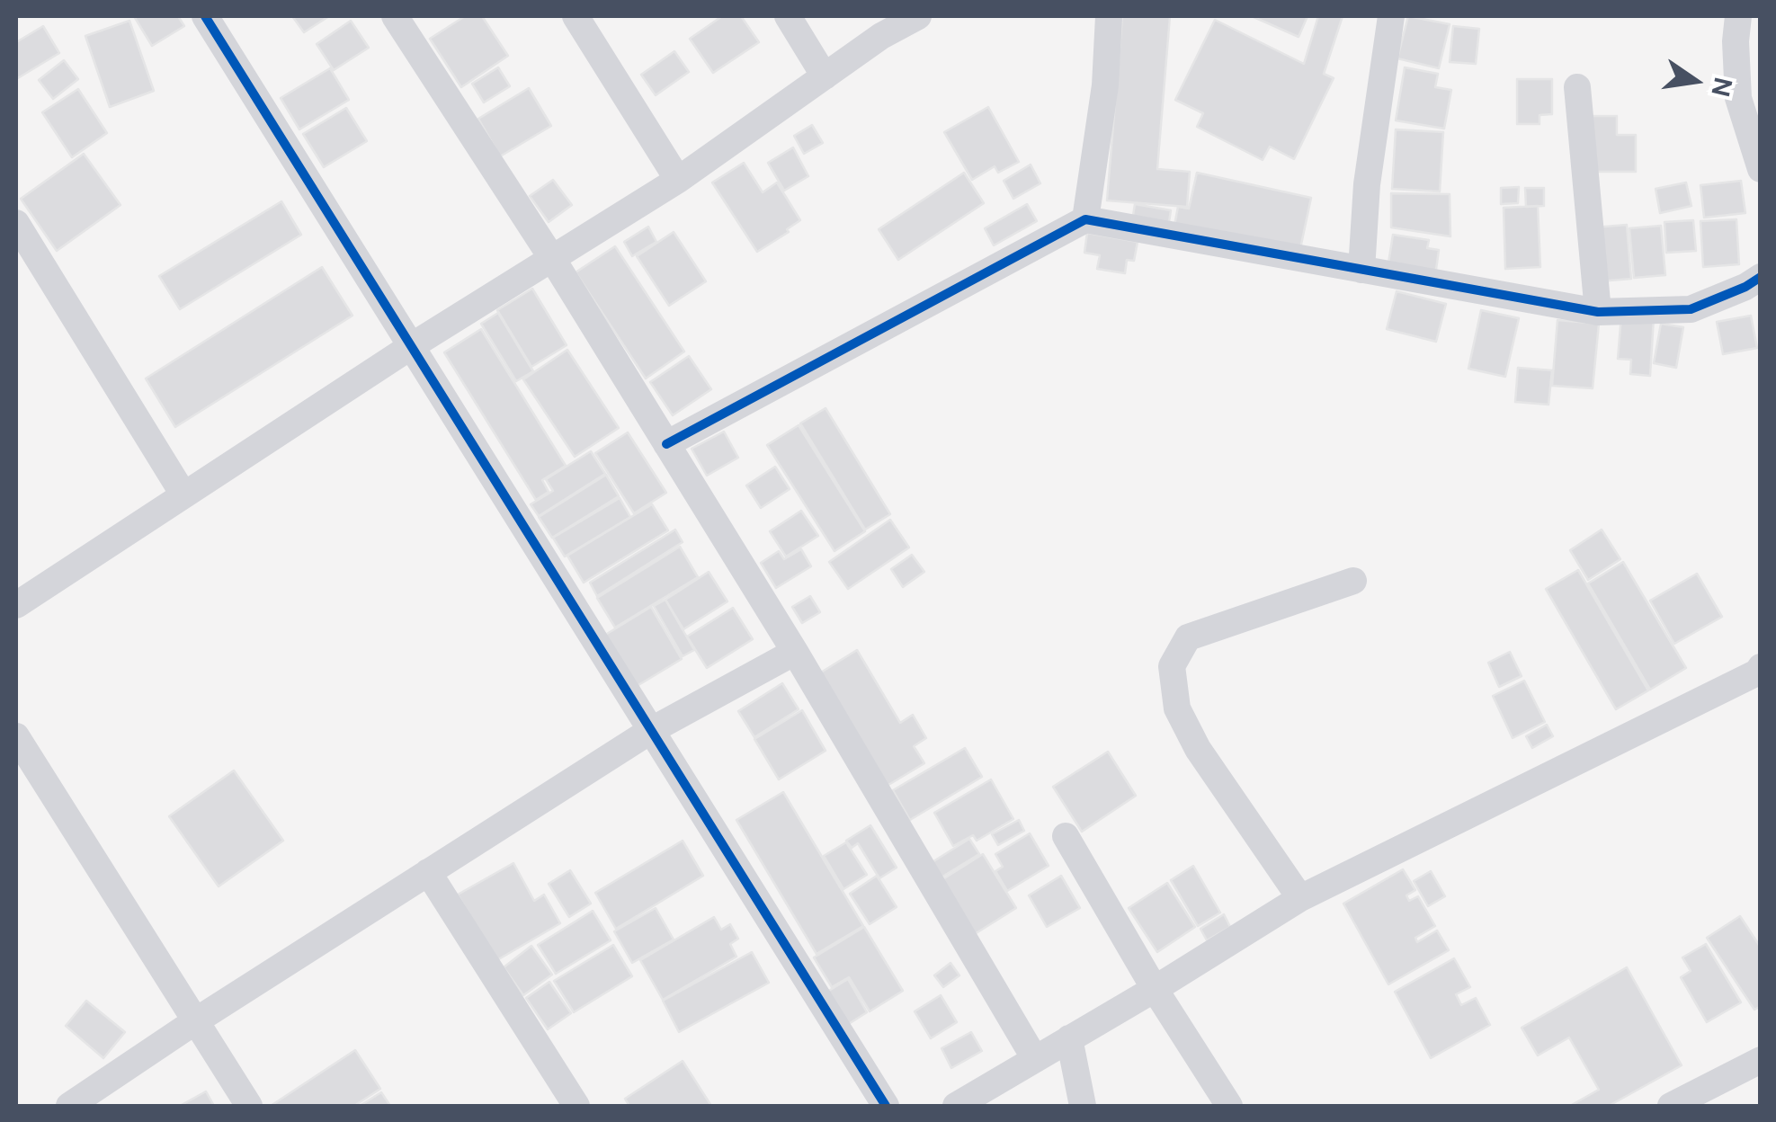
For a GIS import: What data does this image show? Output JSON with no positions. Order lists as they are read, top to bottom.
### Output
{
  "north": "right"
}
